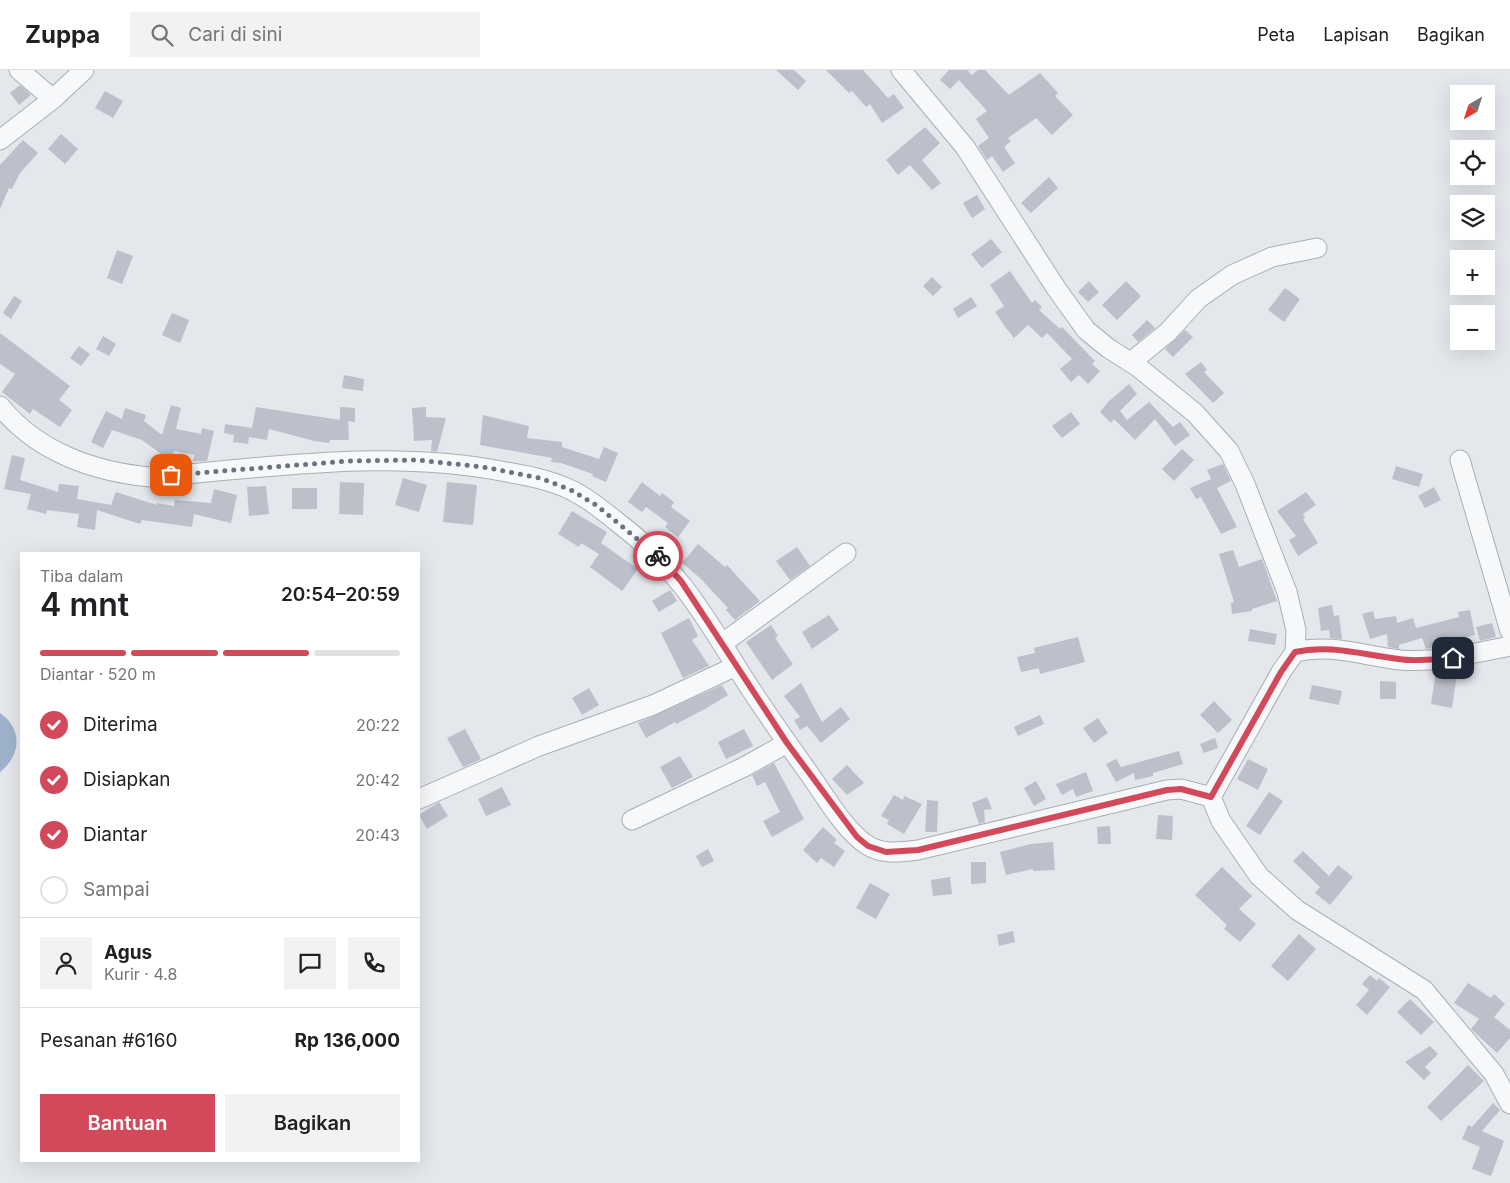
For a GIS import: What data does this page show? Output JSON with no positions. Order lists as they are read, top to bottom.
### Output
{
  "north": "bottom left",
  "page": {
    "header": "Zuppa",
    "search": "Cari di sini",
    "nav": ["Peta", "Lapisan", "Bagikan"],
    "map_buttons": ["+", "−"],
    "heading": ["4 mnt", "Tiba dalam", "20:54–20:59"],
    "panel": [
      "Agus",
      "Kurir · 4.8",
      "Pesanan #6160",
      "Rp 136,000"
    ],
    "bar": "Diantar · 520 m",
    "list": [
      ["Diterima", "20:22"],
      ["Disiapkan", "20:42"],
      ["Diantar", "20:43"],
      "Sampai"
    ],
    "buttons": ["Bantuan", "Bagikan"]
  }
}
